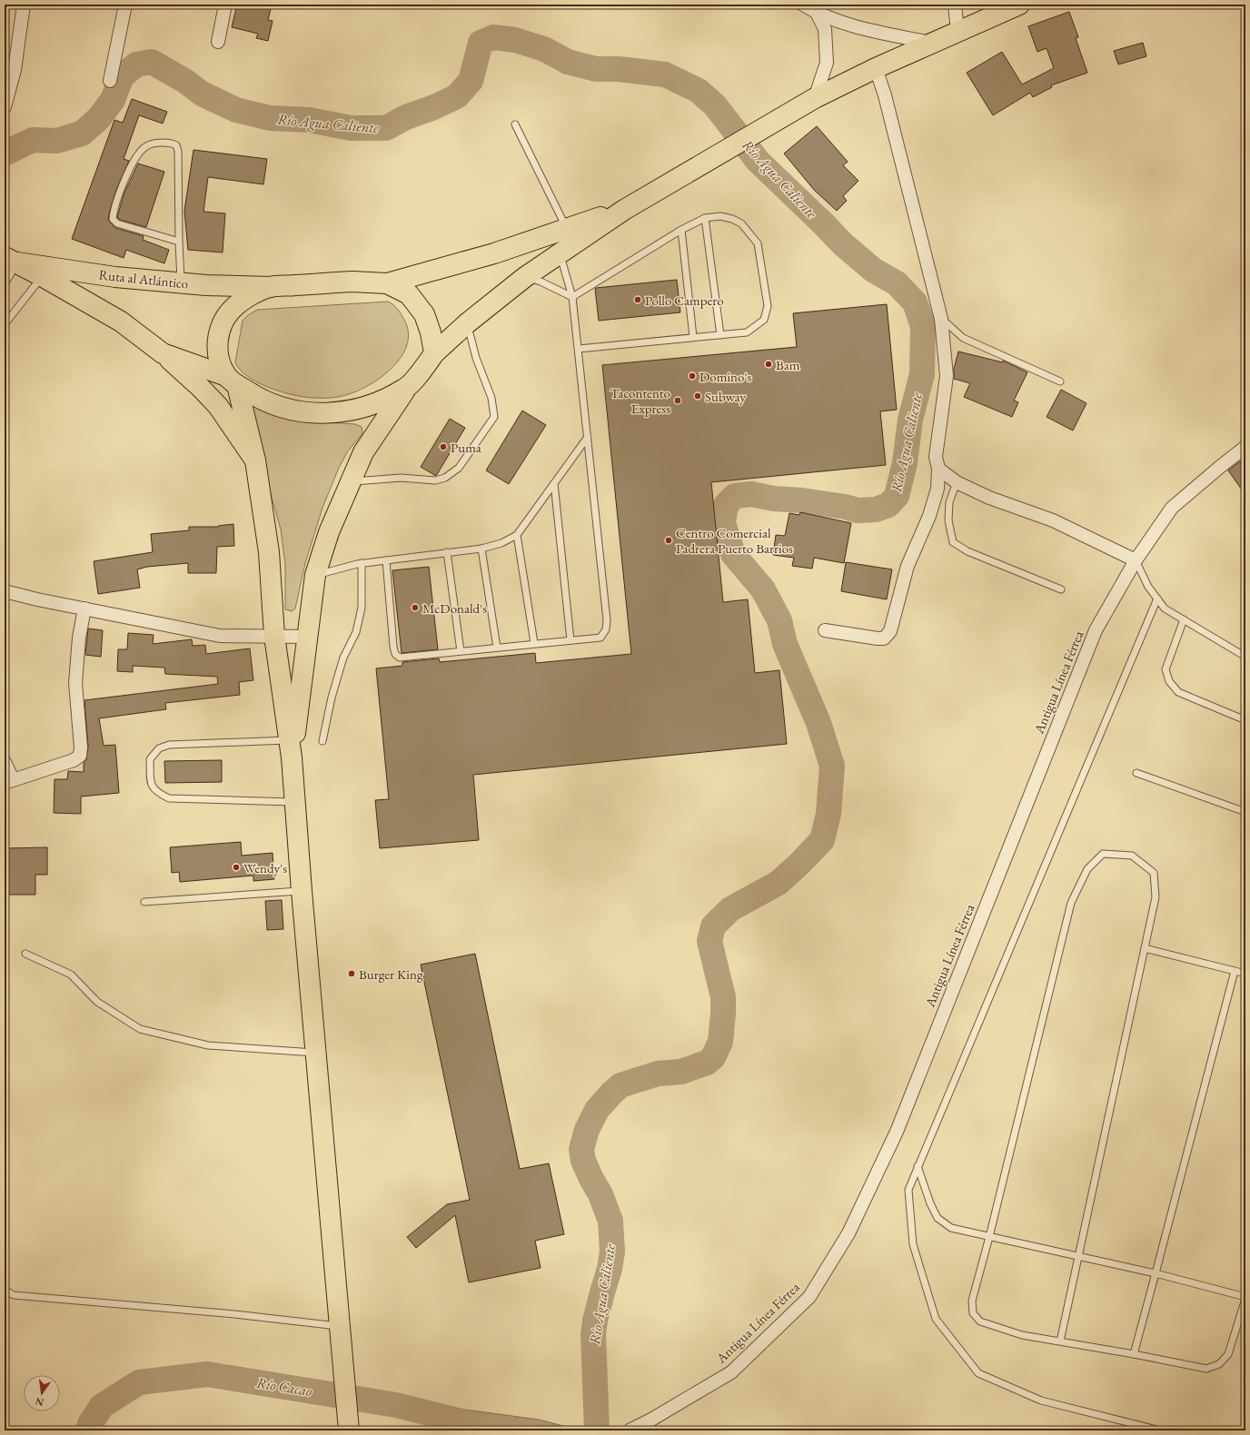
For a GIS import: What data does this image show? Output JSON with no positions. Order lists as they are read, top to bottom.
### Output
{
  "streets": {
    "main road": ["Ruta al Atlántico"],
    "street": ["Antigua Línea Férrea"]
  },
  "water": ["Río Agua Caliente", "Río Cacao"],
  "places": [
    "Pollo Campero",
    "Bam",
    "Domino's",
    "Subway",
    "Tacontento Express",
    "Puma",
    "Centro Comercial Padrera Puerto Barrios",
    "McDonald's",
    "Wendy's",
    "Burger King"
  ],
  "north": "bottom"
}
